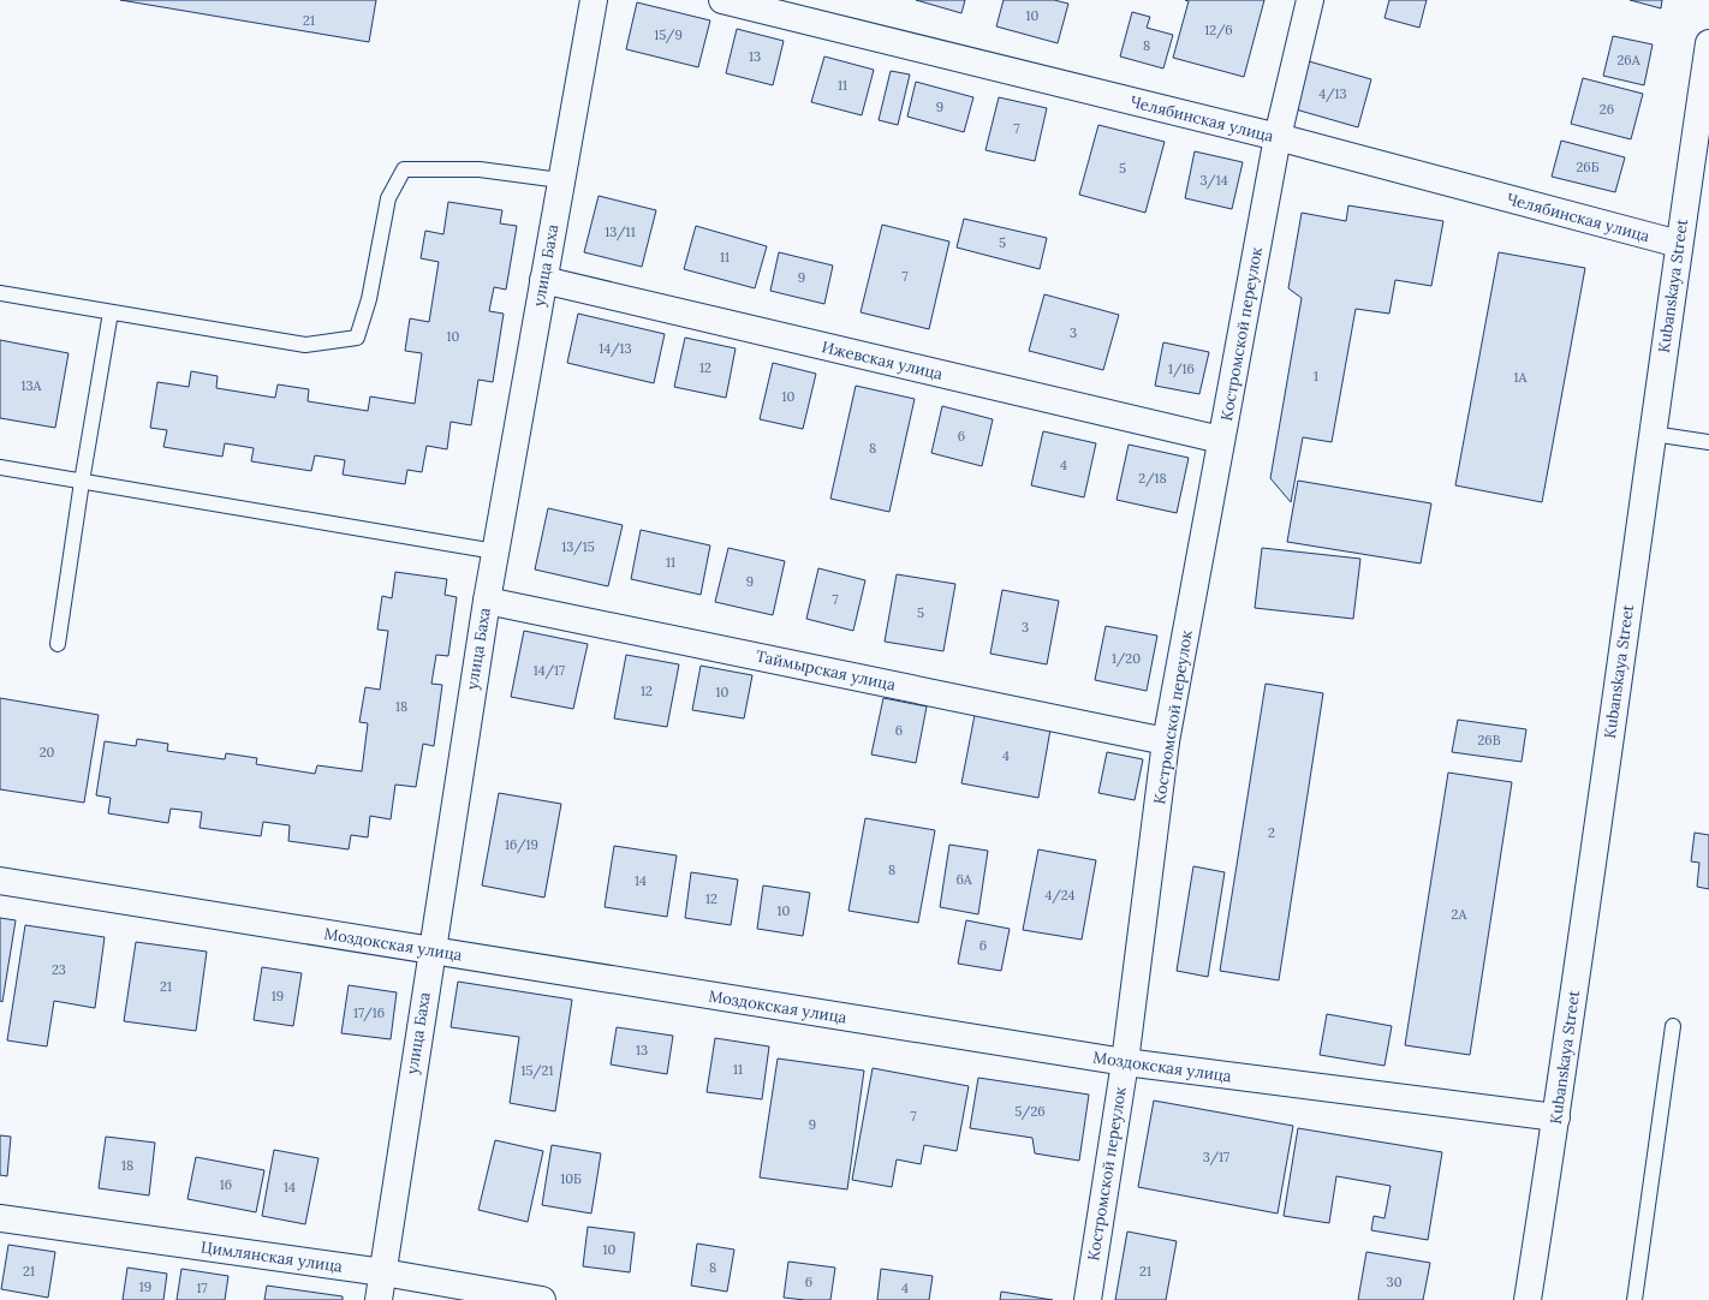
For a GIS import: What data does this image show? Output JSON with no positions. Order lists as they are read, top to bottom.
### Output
{
  "streets": {
    "street": [
      "Челябинская улица",
      "улица Баха",
      "Kubanskaya Street",
      "Костромской переулок",
      "Ижевская улица",
      "Таймырская улица",
      "Моздокская улица",
      "Цимлянская улица"
    ]
  },
  "crossings": [
    ["Челябинская улица", "Kubanskaya Street"],
    ["Челябинская улица", "Костромской переулок"],
    ["улица Баха", "Ижевская улица"],
    ["улица Баха", "Таймырская улица"],
    ["улица Баха", "Моздокская улица"],
    ["улица Баха", "Цимлянская улица"],
    ["Kubanskaya Street", "Моздокская улица"],
    ["Костромской переулок", "Ижевская улица"],
    ["Костромской переулок", "Таймырская улица"],
    ["Костромской переулок", "Моздокская улица"]
  ],
  "house_numbers": [
    "10",
    "21",
    "12/6",
    "15/9",
    "8",
    "13",
    "26А",
    "11",
    "4/13",
    "9",
    "26",
    "7",
    "26Б",
    "5",
    "3/14",
    "13/11",
    "5",
    "11",
    "7",
    "9",
    "3",
    "10",
    "14/13",
    "12",
    "1/16",
    "1",
    "1А",
    "13А",
    "10",
    "6",
    "8",
    "4",
    "2/18",
    "13/15",
    "11",
    "9",
    "7",
    "5",
    "3",
    "1/20",
    "14/17",
    "12",
    "10",
    "18",
    "6",
    "26В",
    "20",
    "4",
    "2",
    "16/19",
    "8",
    "6А",
    "14",
    "4/24",
    "12",
    "10",
    "2А",
    "6",
    "23",
    "21",
    "19",
    "17/16",
    "13",
    "11",
    "15/21",
    "5/26",
    "7",
    "9",
    "3/17",
    "18",
    "10Б",
    "16",
    "14",
    "10",
    "8",
    "21",
    "21",
    "6",
    "30",
    "19",
    "17",
    "4"
  ]
}
